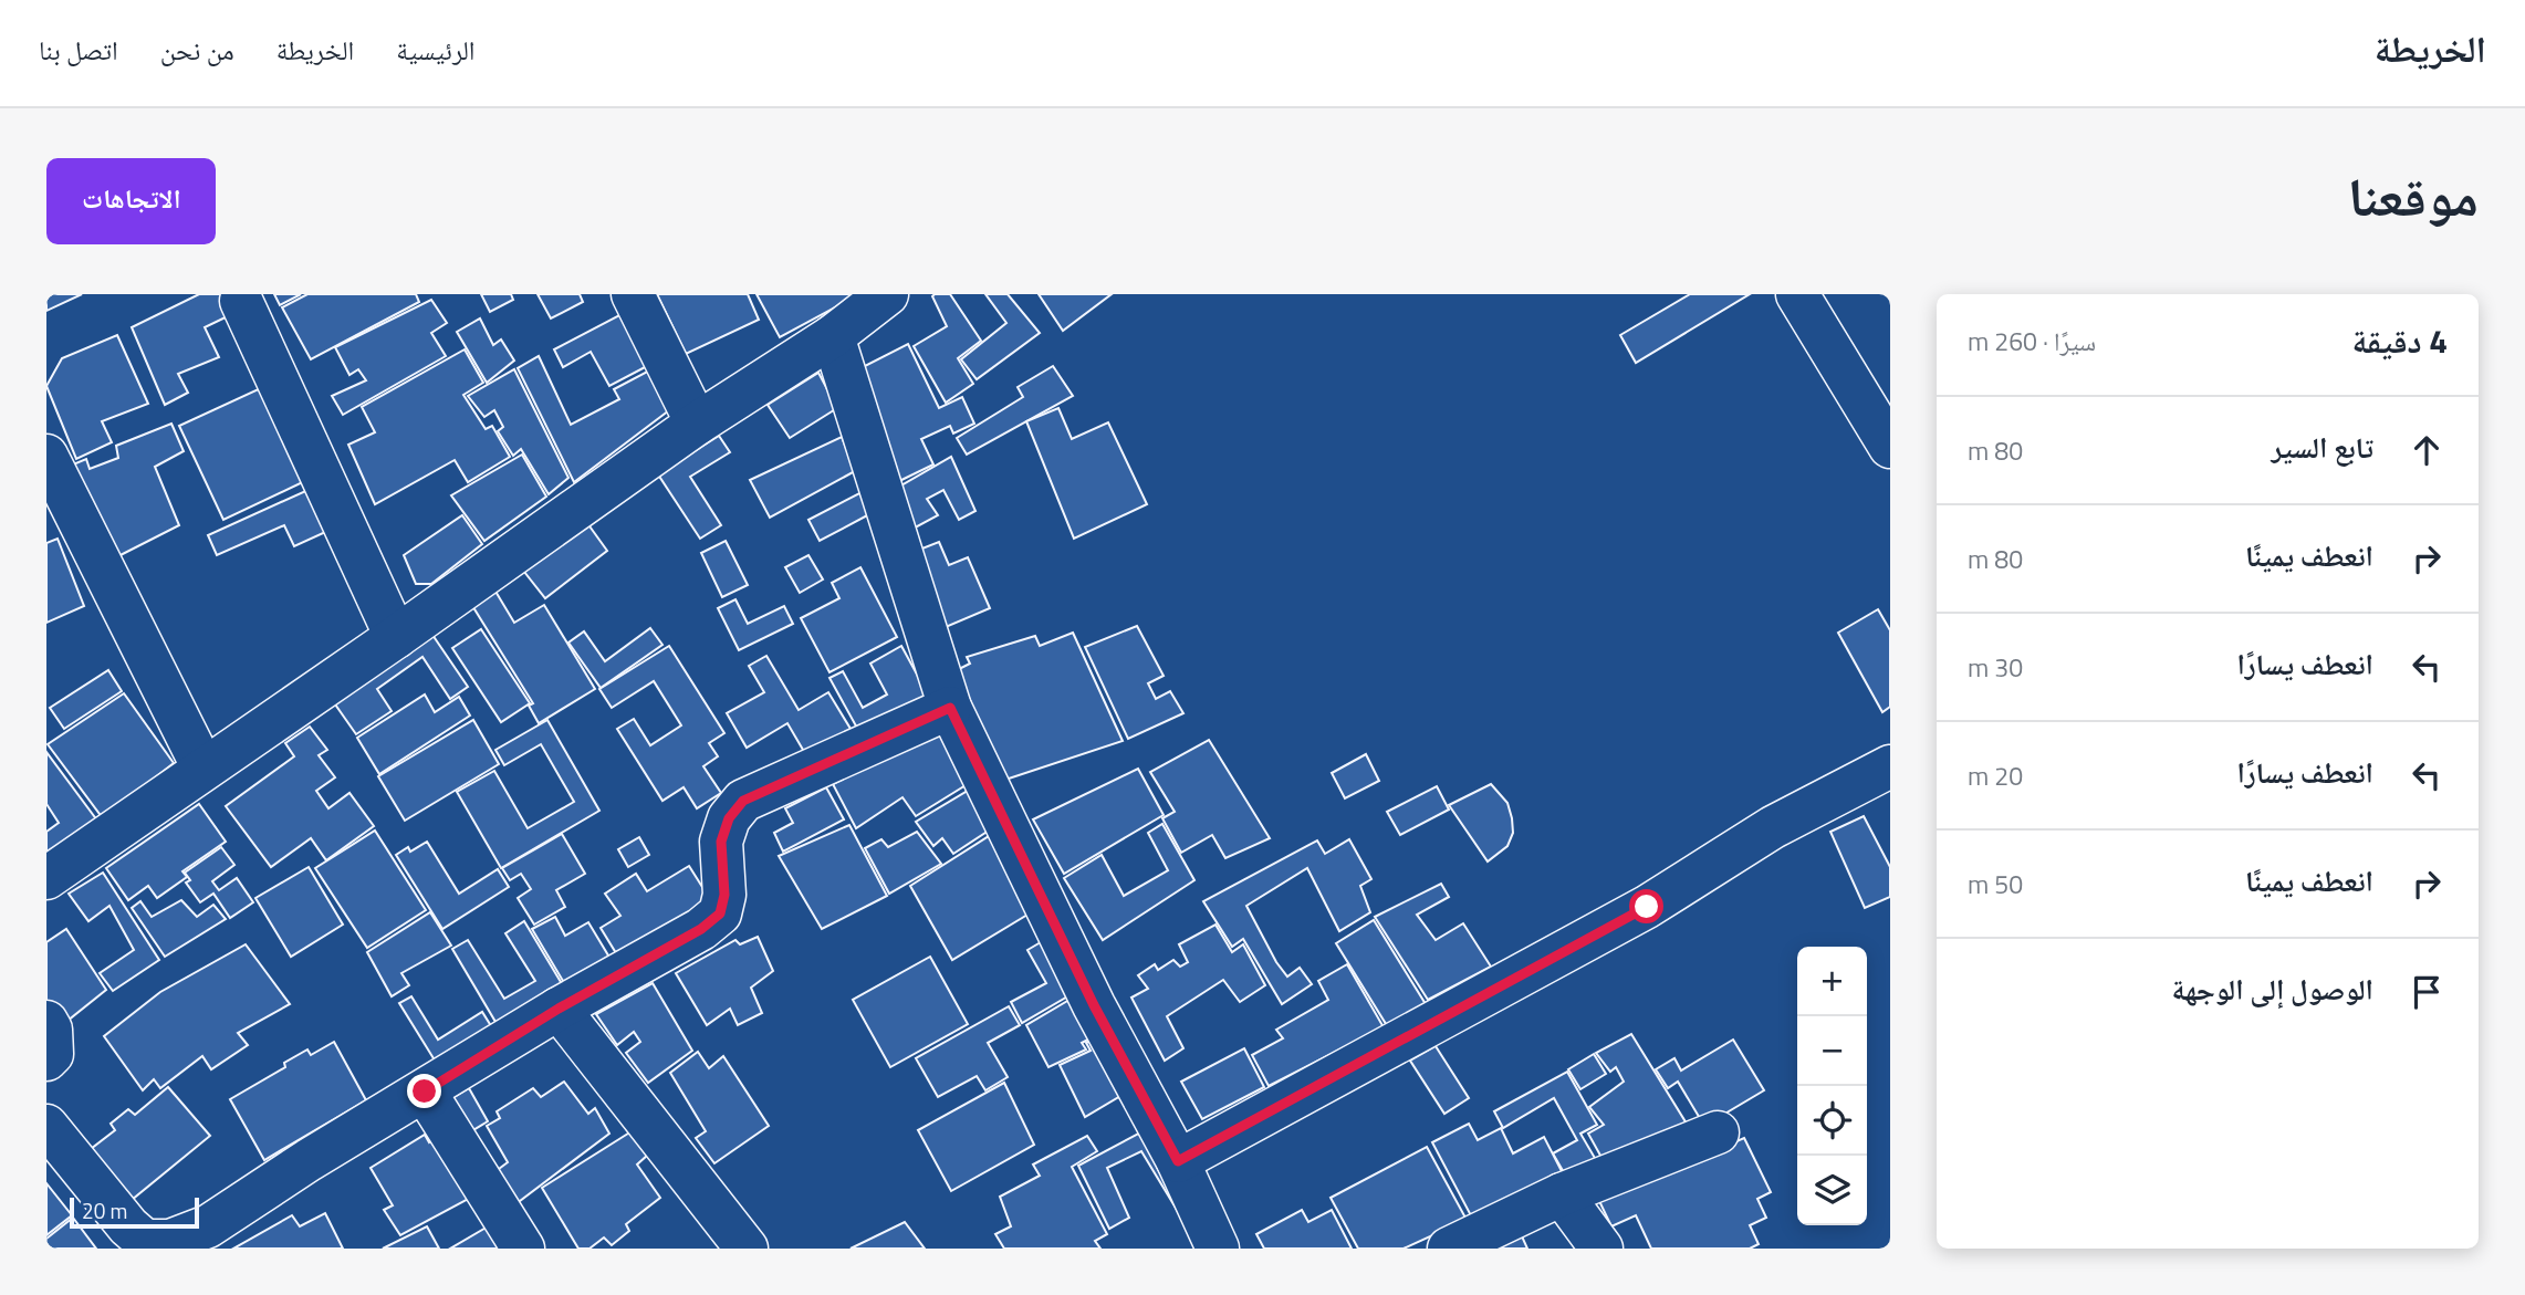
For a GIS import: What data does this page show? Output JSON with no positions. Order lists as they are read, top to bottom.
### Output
{
  "scale_bar": "20 m",
  "page": {
    "header": "الخريطة",
    "nav": [
      "الرئيسية",
      "الخريطة",
      "من نحن",
      "اتصل بنا"
    ],
    "title": "موقعنا",
    "buttons": "الاتجاهات",
    "heading": ["4 دقيقة", "سيرًا · 260 m"],
    "list": [
      ["تابع السير", "80 m"],
      ["انعطف يمينًا", "80 m"],
      ["انعطف يسارًا", "30 m"],
      ["انعطف يسارًا", "20 m"],
      ["انعطف يمينًا", "50 m"],
      "الوصول إلى الوجهة"
    ],
    "map_buttons": ["+", "−"],
    "scale": "20 m"
  }
}
